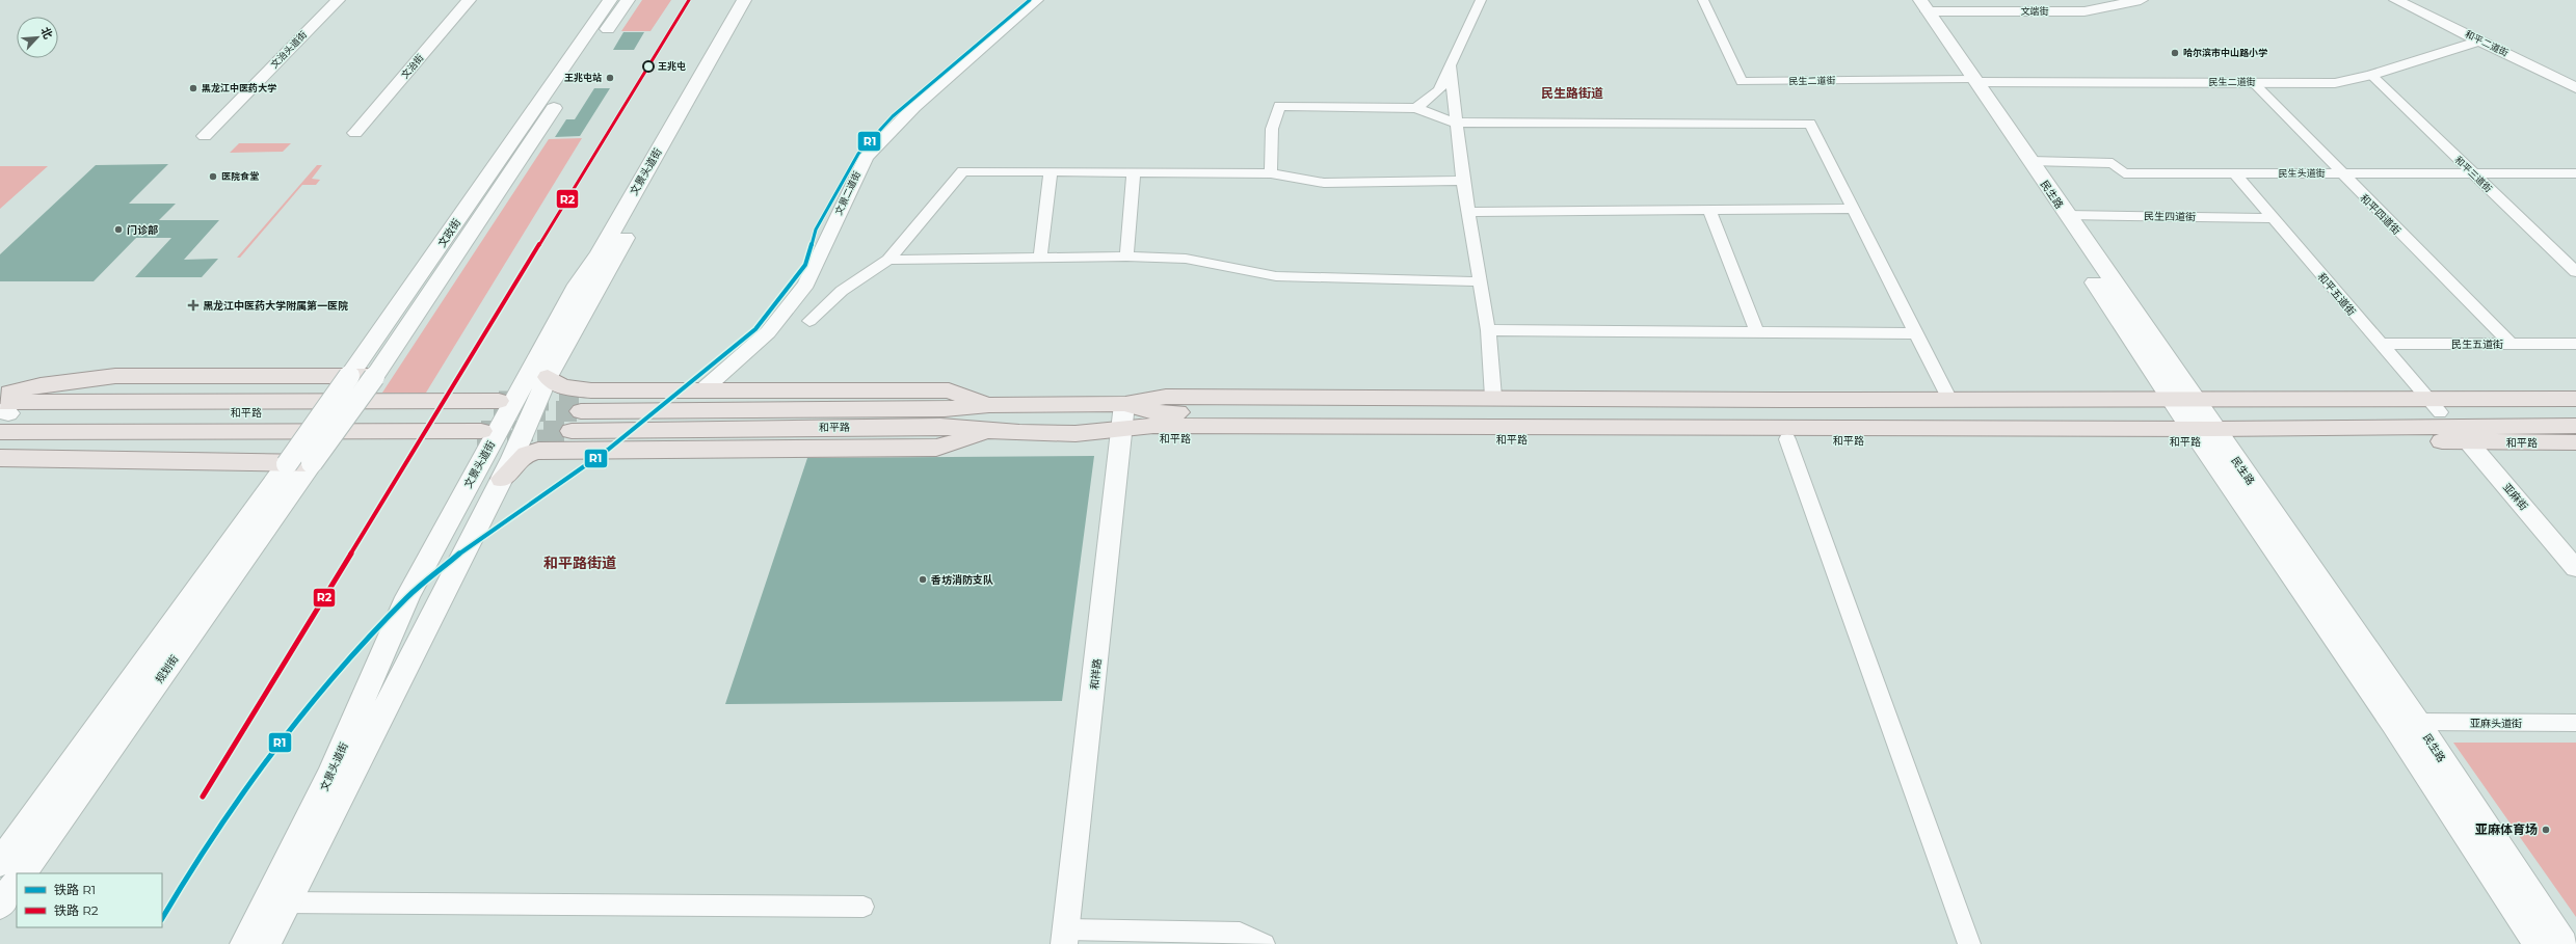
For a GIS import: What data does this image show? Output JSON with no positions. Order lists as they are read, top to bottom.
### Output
{
  "streets": {
    "main road": [
      "文景头道街",
      "民生路",
      "文政街",
      "和平路",
      "规划街"
    ],
    "street": [
      "文端街",
      "和平二道街",
      "文治头道街",
      "文治街",
      "民生二道街",
      "民生头道街",
      "和平三道街",
      "文景二道街",
      "和平四道街",
      "民生四道街",
      "和平五道街",
      "民生五道街",
      "亚麻街",
      "和祥路",
      "亚麻头道街"
    ]
  },
  "crossings": [
    ["文端街", "民生路"],
    ["和平二道街", "民生二道街"],
    ["民生二道街", "和平三道街"],
    ["民生二道街", "民生路"],
    ["民生二道街", "和平四道街"],
    ["民生头道街", "和平三道街"],
    ["民生头道街", "民生路"],
    ["民生头道街", "和平四道街"],
    ["民生头道街", "和平五道街"],
    ["民生路", "民生四道街"],
    ["民生路", "和平路"],
    ["民生路", "亚麻头道街"],
    ["和平四道街", "民生五道街"],
    ["民生四道街", "和平五道街"],
    ["文政街", "规划街"],
    ["和平五道街", "民生五道街"],
    ["和平五道街", "和平路"],
    ["和平五道街", "亚麻街"],
    ["和平路", "亚麻街"],
    ["和平路", "和祥路"]
  ],
  "districts": ["民生路街道", "和平路街道"],
  "places": {
    "other": [
      "哈尔滨市中山路小学",
      "王兆屯",
      "王兆屯站",
      "黑龙江中医药大学",
      "医院食堂",
      "门诊部",
      "香坊消防支队",
      "亚麻体育场"
    ],
    "health": ["黑龙江中医药大学附属第一医院"]
  },
  "lines": ["rail line R1", "rail line R2"],
  "legend": ["铁路 R1", "铁路 R2"],
  "north": "top right"
}
